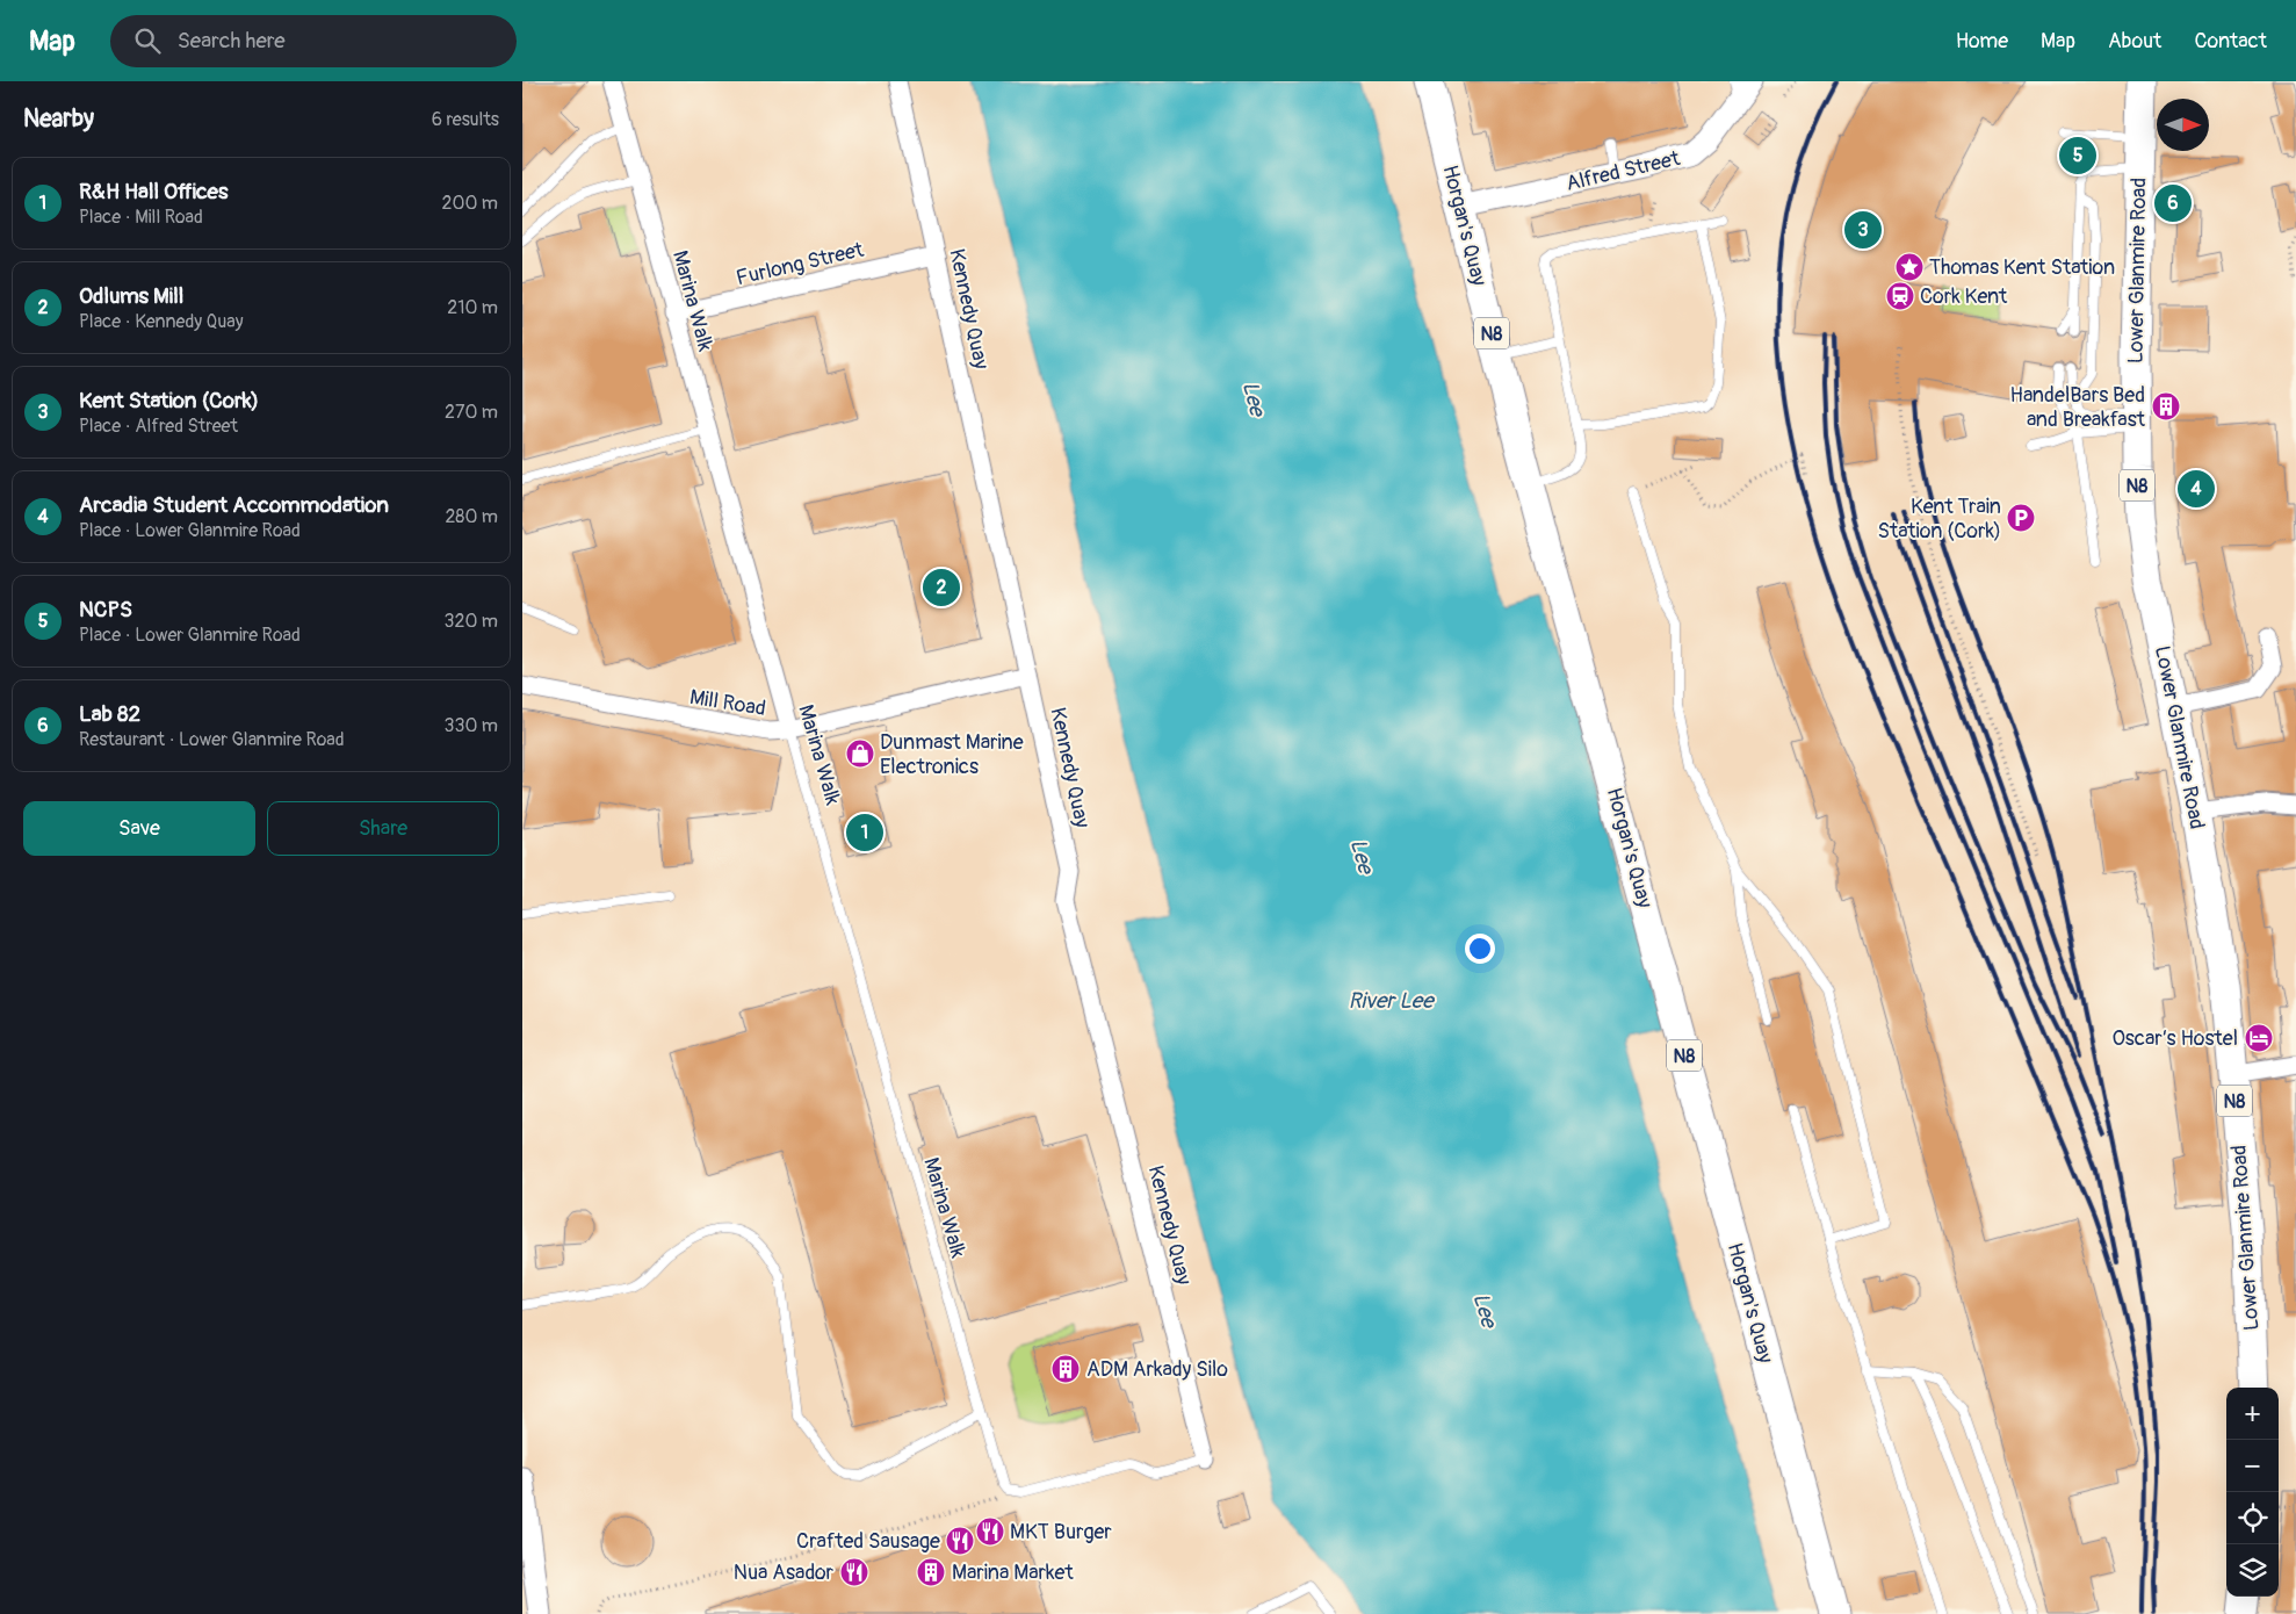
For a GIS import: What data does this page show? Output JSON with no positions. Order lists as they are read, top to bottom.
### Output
{
  "streets": {
    "highway": ["Horgan's Quay", "Lower Glanmire Road", "N8"],
    "street": [
      "Alfred Street",
      "Furlong Street",
      "Marina Walk",
      "Kennedy Quay",
      "Mill Road"
    ]
  },
  "crossings": [
    ["Alfred Street", "Horgan's Quay"],
    ["Furlong Street", "Marina Walk"],
    ["Furlong Street", "Kennedy Quay"],
    ["Marina Walk", "Mill Road"],
    ["Kennedy Quay", "Mill Road"]
  ],
  "water": ["Lee", "River Lee"],
  "places": {
    "place": ["Thomas Kent Station"],
    "station": ["Cork Kent"],
    "building": ["HandelBars Bed and Breakfast", "ADM Arkady Silo", "Marina Market"],
    "parking": ["Kent Train Station (Cork)"],
    "shop": ["Dunmast Marine Electronics"],
    "hotel": ["Oscar’s Hostel"],
    "restaurant": ["MKT Burger", "Crafted Sausage", "Nua Asador"]
  },
  "north": "right",
  "page": {
    "header": "Map",
    "search": "Search here",
    "nav": [
      "Home",
      "Map",
      "About",
      "Contact"
    ],
    "heading": ["Nearby", "6 results"],
    "pins": [
      "5",
      "6",
      "3",
      "4",
      "2",
      "1"
    ],
    "list": [
      {
        "mark": "1",
        "name": "R&H Hall Offices",
        "note": "Place · Mill Road",
        "value": "200 m"
      },
      {
        "mark": "2",
        "name": "Odlums Mill",
        "note": "Place · Kennedy Quay",
        "value": "210 m"
      },
      {
        "mark": "3",
        "name": "Kent Station (Cork)",
        "note": "Place · Alfred Street",
        "value": "270 m"
      },
      {
        "mark": "4",
        "name": "Arcadia Student Accommodation",
        "note": "Place · Lower Glanmire Road",
        "value": "280 m"
      },
      {
        "mark": "5",
        "name": "NCPS",
        "note": "Place · Lower Glanmire Road",
        "value": "320 m"
      },
      {
        "mark": "6",
        "name": "Lab 82",
        "note": "Restaurant · Lower Glanmire Road",
        "value": "330 m"
      }
    ],
    "buttons": ["Save", "Share"],
    "map_buttons": ["+", "−"]
  }
}
